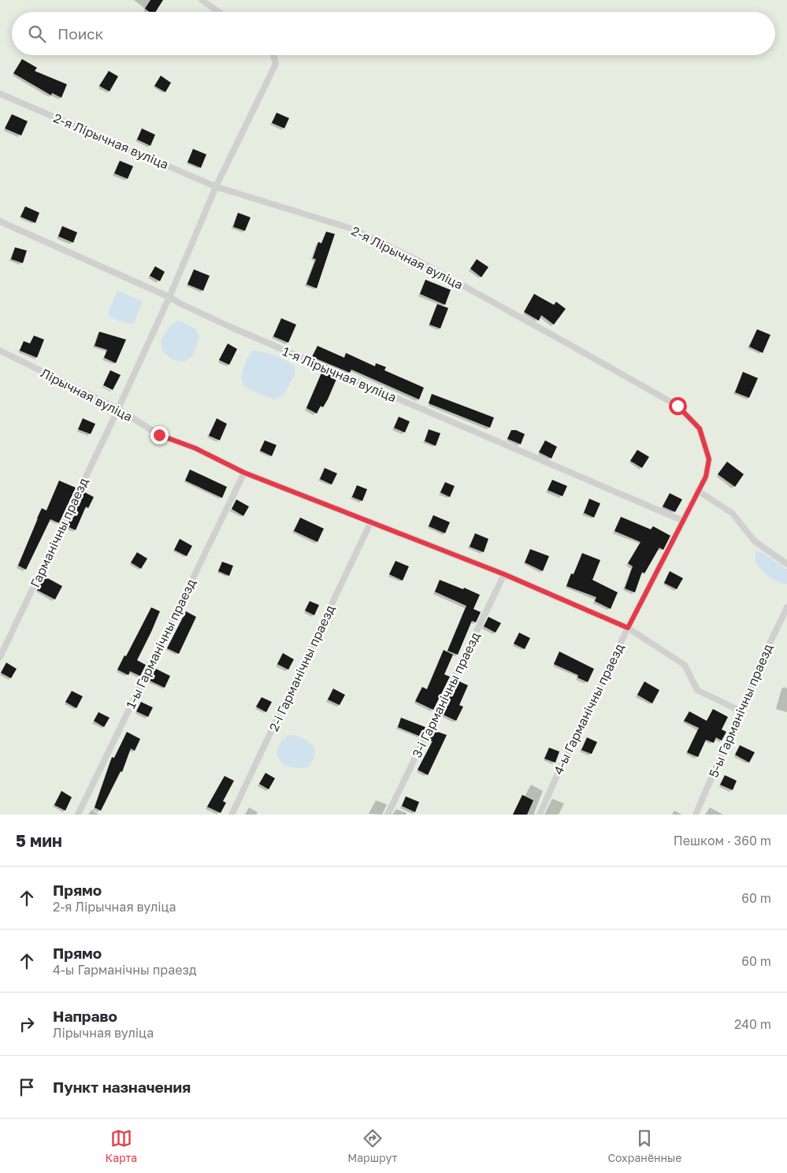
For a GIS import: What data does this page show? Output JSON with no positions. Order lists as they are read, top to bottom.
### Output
{
  "streets": {
    "lane": [
      "2-я Лірычная вуліца",
      "1-я Лірычная вуліца",
      "Лірычная вуліца",
      "Гарманічны праезд",
      "1-ы Гарманічны праезд",
      "2-і Гарманічны праезд",
      "3-і Гарманічны праезд",
      "4-ы Гарманічны праезд",
      "5-ы Гарманічны праезд"
    ]
  },
  "crossings": [
    ["2-я Лірычная вуліца", "1-я Лірычная вуліца"],
    ["2-я Лірычная вуліца", "Гарманічны праезд"],
    ["2-я Лірычная вуліца", "4-ы Гарманічны праезд"],
    ["1-я Лірычная вуліца", "Гарманічны праезд"],
    ["1-я Лірычная вуліца", "4-ы Гарманічны праезд"],
    ["Лірычная вуліца", "Гарманічны праезд"],
    ["Лірычная вуліца", "1-ы Гарманічны праезд"],
    ["Лірычная вуліца", "2-і Гарманічны праезд"],
    ["Лірычная вуліца", "3-і Гарманічны праезд"],
    ["Лірычная вуліца", "4-ы Гарманічны праезд"],
    ["Лірычная вуліца", "5-ы Гарманічны праезд"]
  ],
  "page": {
    "search": "Поиск",
    "heading": ["5 мин", "Пешком · 360 m"],
    "list": [
      ["Прямо", "2-я Лірычная вуліца", "60 m"],
      ["Прямо", "4-ы Гарманічны праезд", "60 m"],
      ["Направо", "Лірычная вуліца", "240 m"],
      "Пункт назначения"
    ],
    "nav": ["Карта", "Маршрут", "Сохранённые"]
  }
}
